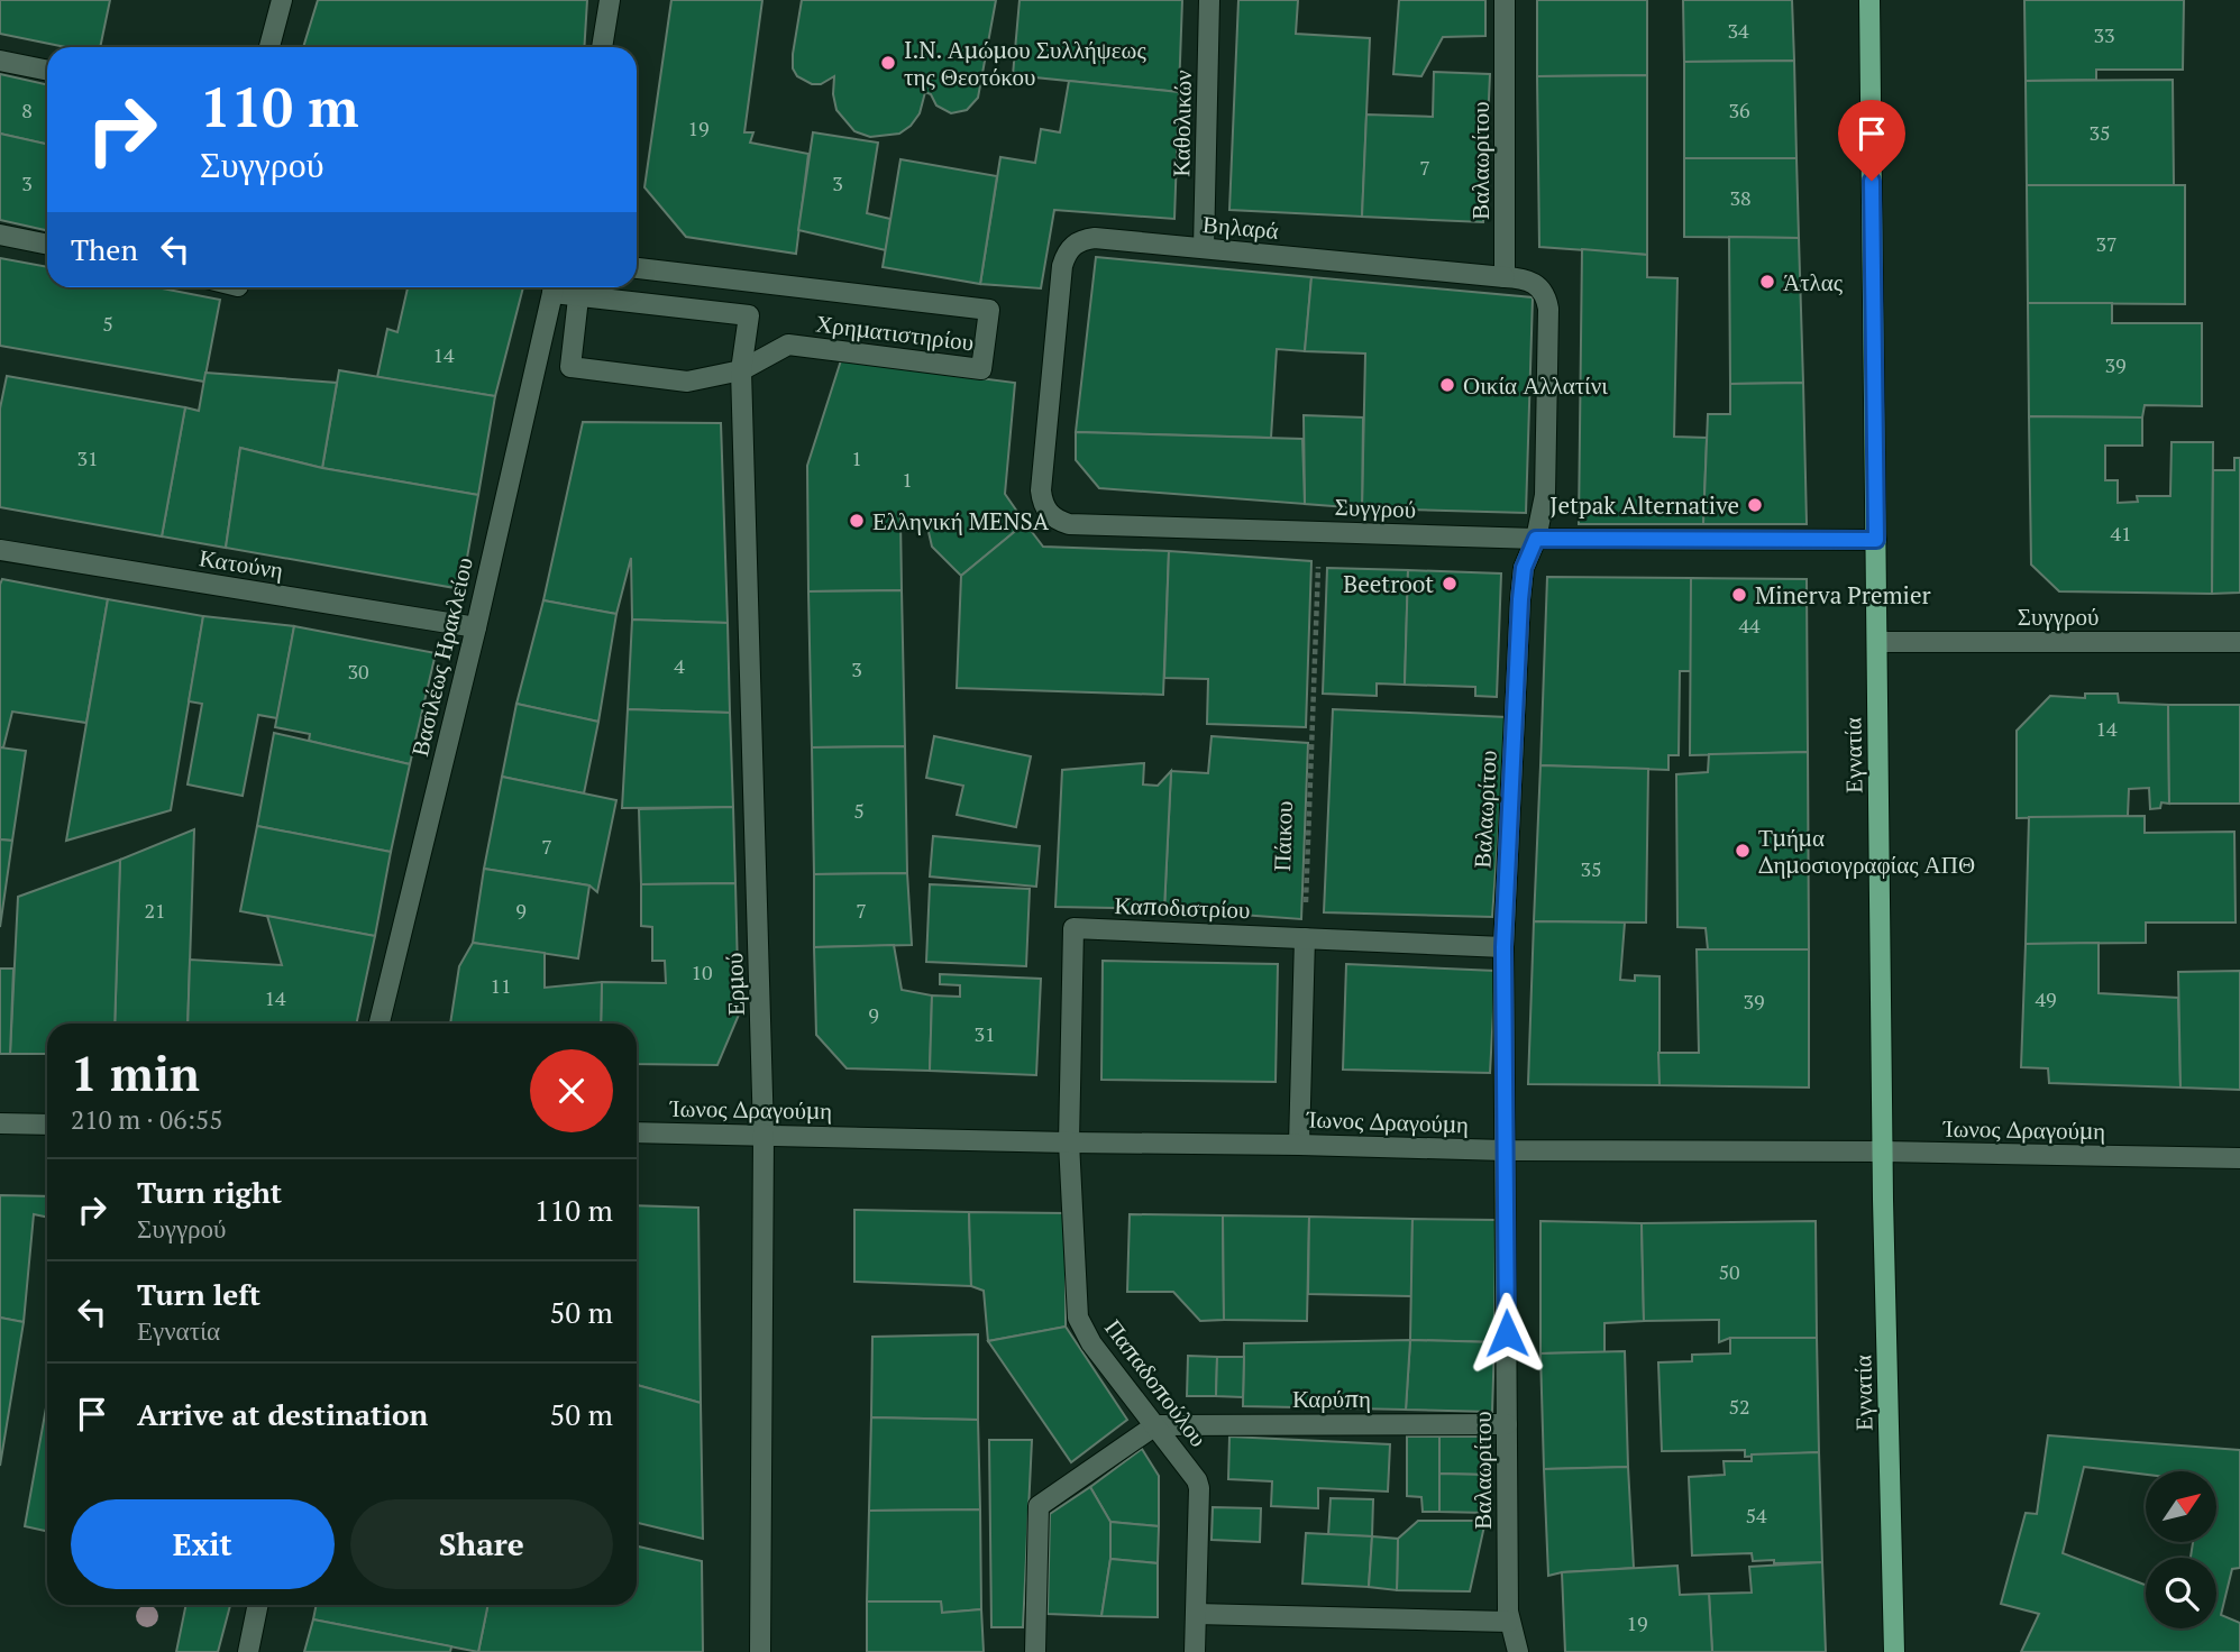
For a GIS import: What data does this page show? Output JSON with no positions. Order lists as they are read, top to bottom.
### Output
{
  "streets": {
    "main road": ["Εγνατία"],
    "street": [
      "Καθολικών",
      "Βαλαωρίτου",
      "Βηλαρά",
      "Χρηματιστηρίου",
      "Συγγρού",
      "Κατούνη",
      "Βασιλέως Ηρακλείου",
      "Καποδιστρίου",
      "Ερμού",
      "Ίωνος Δραγούμη",
      "Παπαδοπούλου",
      "Καρύπη"
    ],
    "path": ["Πάικου"]
  },
  "crossings": [
    ["Καθολικών", "Βηλαρά"],
    ["Βαλαωρίτου", "Βηλαρά"],
    ["Βαλαωρίτου", "Συγγρού"],
    ["Βαλαωρίτου", "Καποδιστρίου"],
    ["Βαλαωρίτου", "Ίωνος Δραγούμη"],
    ["Βαλαωρίτου", "Καρύπη"],
    ["Βηλαρά", "Συγγρού"],
    ["Χρηματιστηρίου", "Ερμού"],
    ["Συγγρού", "Εγνατία"],
    ["Συγγρού", "Πάικου"],
    ["Κατούνη", "Βασιλέως Ηρακλείου"],
    ["Εγνατία", "Ίωνος Δραγούμη"],
    ["Πάικου", "Καποδιστρίου"],
    ["Καποδιστρίου", "Ίωνος Δραγούμη"],
    ["Καποδιστρίου", "Παπαδοπούλου"],
    ["Ερμού", "Ίωνος Δραγούμη"],
    ["Ίωνος Δραγούμη", "Παπαδοπούλου"],
    ["Παπαδοπούλου", "Καρύπη"]
  ],
  "places": [
    "I.N. Αμώμου Συλλήψεως της Θεοτόκου",
    "Άτλας",
    "Οικία Αλλατίνι",
    "Jetpak Alternative",
    "Ελληνική MENSA",
    "Beetroot",
    "Minerva Premier",
    "Τμήμα Δημοσιογραφίας ΑΠΘ"
  ],
  "house_numbers": [
    "34",
    "33",
    "8",
    "36",
    "19",
    "35",
    "7",
    "3",
    "3",
    "38",
    "37",
    "5",
    "14",
    "39",
    "31",
    "1",
    "1",
    "41",
    "44",
    "4",
    "3",
    "30",
    "14",
    "5",
    "7",
    "35",
    "21",
    "9",
    "7",
    "10",
    "11",
    "14",
    "49",
    "39",
    "9",
    "31",
    "50",
    "52",
    "54",
    "19"
  ],
  "north": "top right",
  "page": {
    "turn": ["110 m", "Συγγρού"],
    "then": "Then",
    "heading": ["1 min", "210 m · 06:55"],
    "list": [
      {
        "name": "Turn right",
        "note": "Συγγρού",
        "value": "110 m"
      },
      {
        "name": "Turn left",
        "note": "Εγνατία",
        "value": "50 m"
      },
      {
        "name": "Arrive at destination",
        "value": "50 m"
      }
    ],
    "buttons": ["Exit", "Share"]
  }
}
